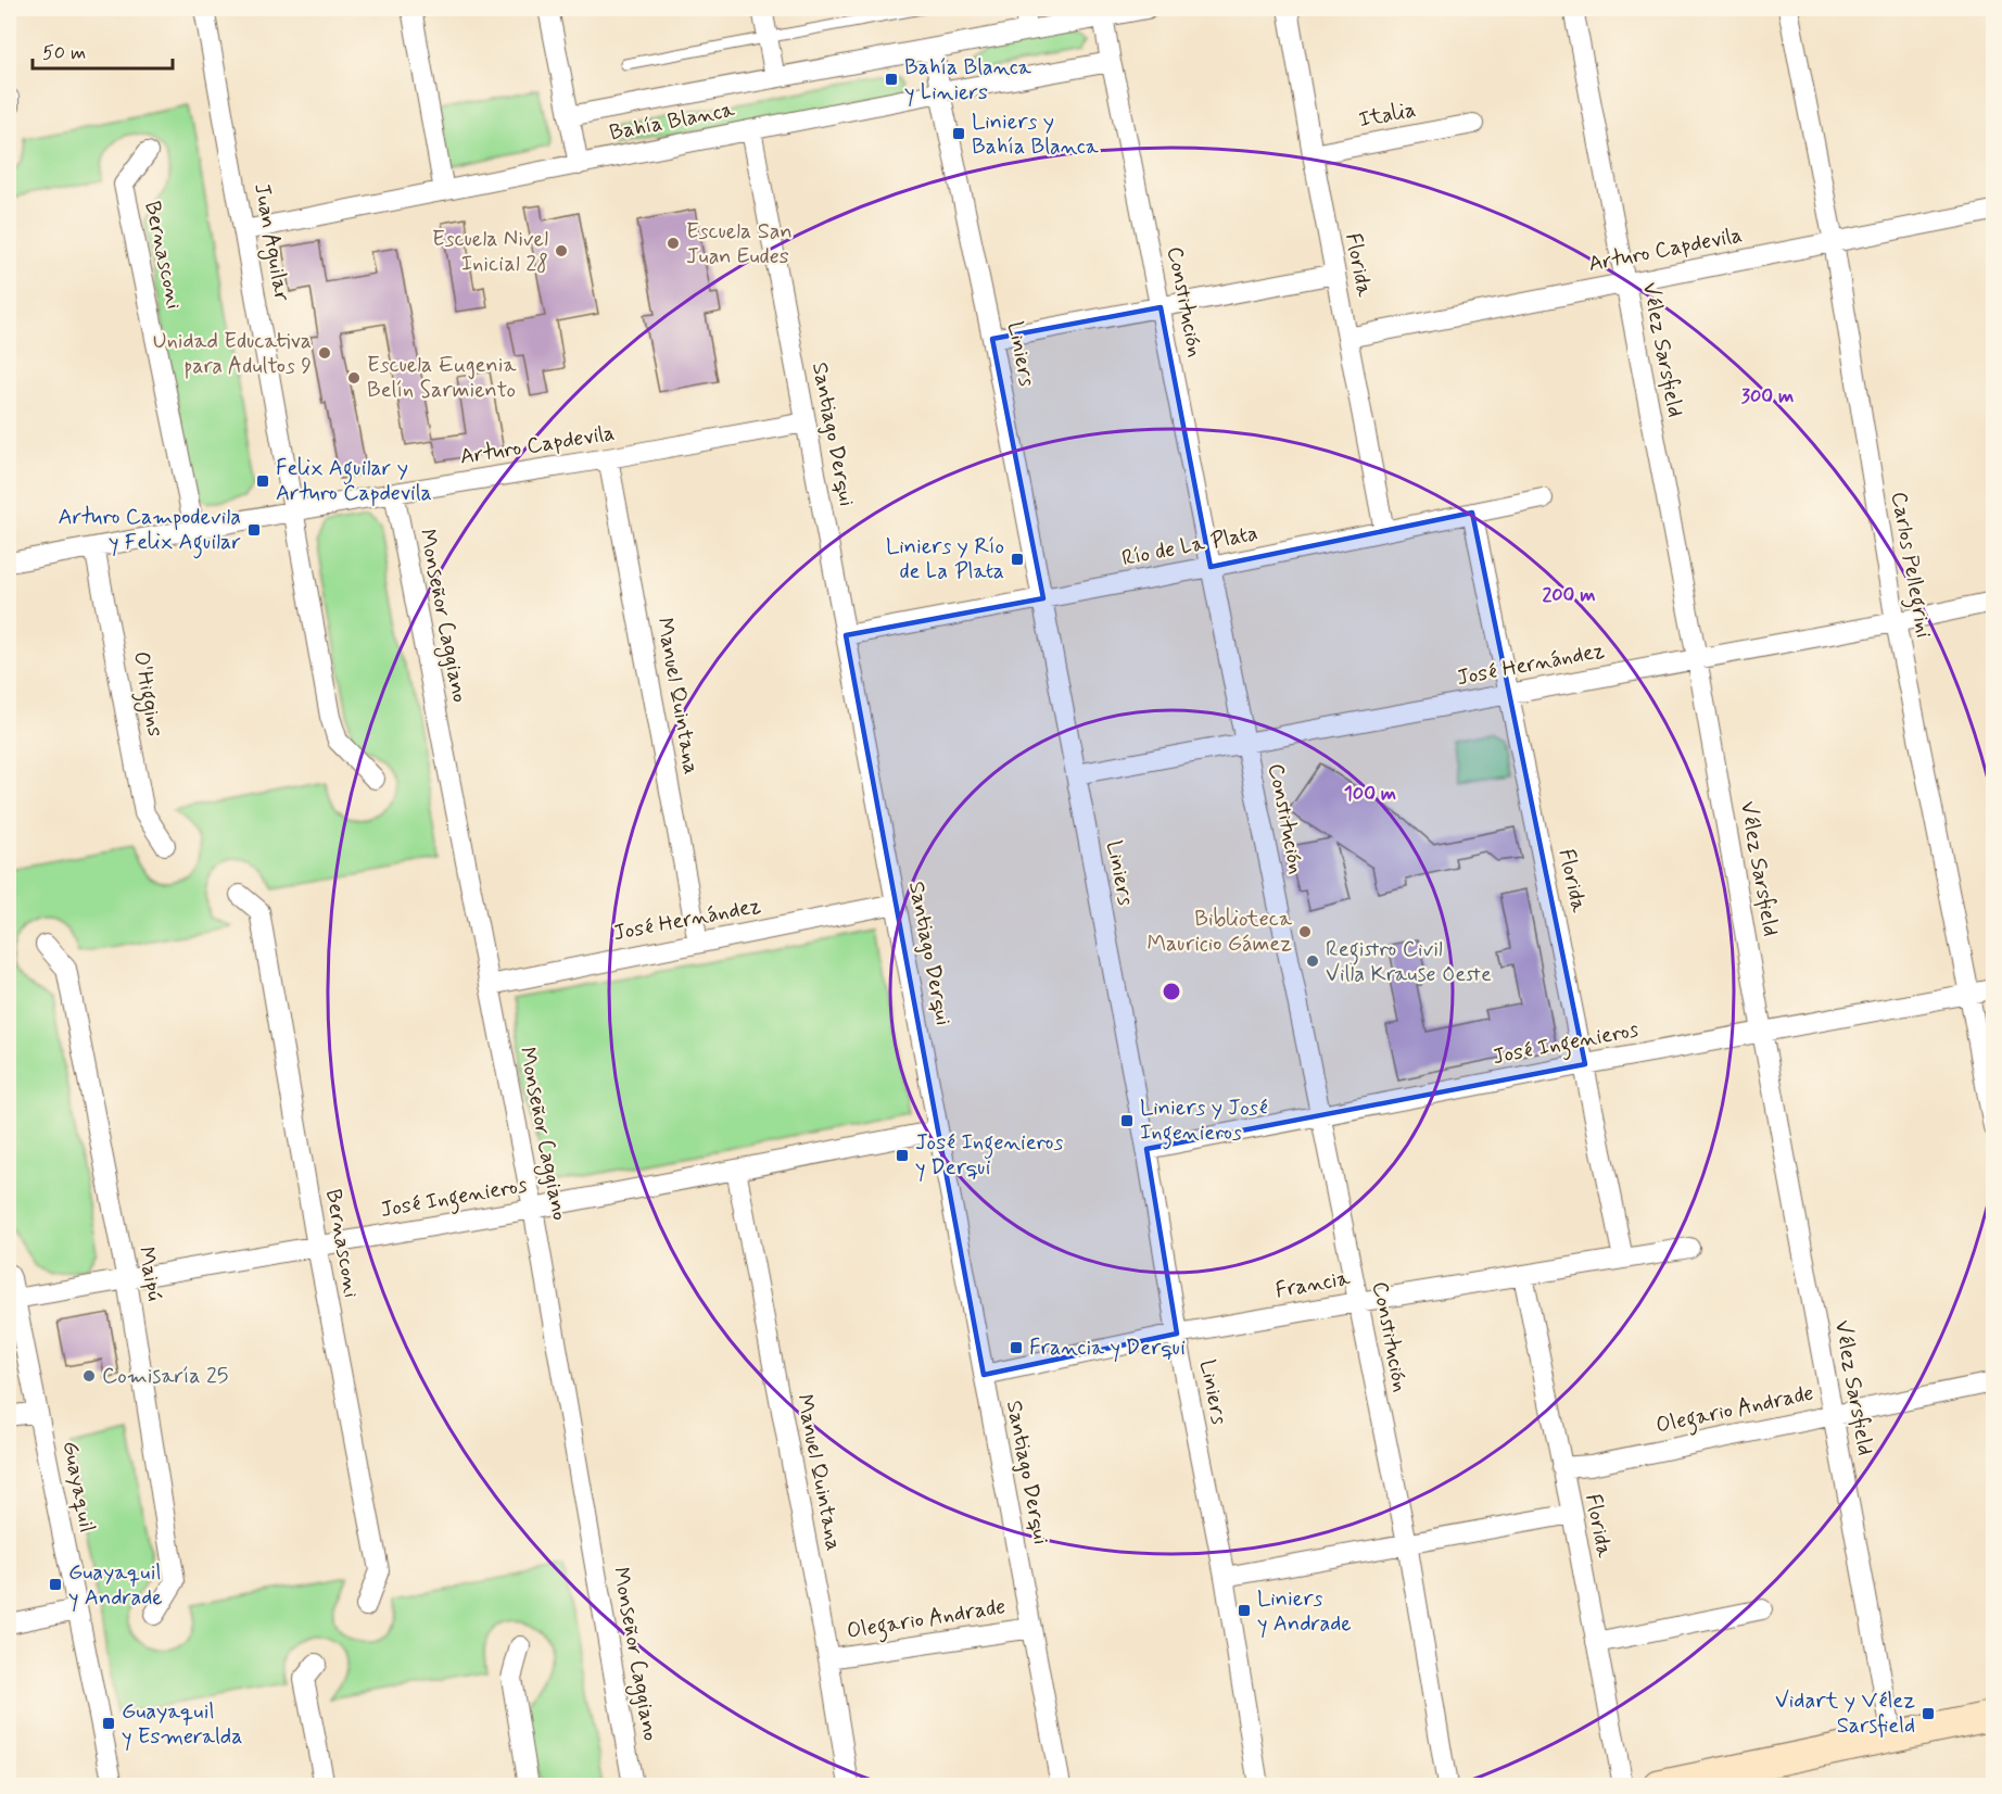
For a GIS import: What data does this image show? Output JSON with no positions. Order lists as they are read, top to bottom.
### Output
{
  "streets": {
    "street": [
      "Italia",
      "Bahía Blanca",
      "Juan Aguilar",
      "Arturo Capdevila",
      "Bernasconi",
      "Florida",
      "Constitución",
      "Vélez Sarsfield",
      "Liniers",
      "Santiago Derqui",
      "Río de La Plata",
      "Carlos Pellegrini",
      "Monseñor Caggiano",
      "José Hernández",
      "O'Higgins",
      "Manuel Quintana",
      "José Ingenieros",
      "Maipú",
      "Francia",
      "Olegario Andrade",
      "Guayaquil"
    ]
  },
  "crossings": [
    ["Italia", "Florida"],
    ["Bahía Blanca", "Juan Aguilar"],
    ["Bahía Blanca", "Constitución"],
    ["Bahía Blanca", "Liniers"],
    ["Bahía Blanca", "Santiago Derqui"],
    ["Juan Aguilar", "Arturo Capdevila"],
    ["Arturo Capdevila", "Bernasconi"],
    ["Arturo Capdevila", "Florida"],
    ["Arturo Capdevila", "Vélez Sarsfield"],
    ["Arturo Capdevila", "Santiago Derqui"],
    ["Arturo Capdevila", "Carlos Pellegrini"],
    ["Arturo Capdevila", "Monseñor Caggiano"],
    ["Arturo Capdevila", "O'Higgins"],
    ["Arturo Capdevila", "Manuel Quintana"],
    ["Bernasconi", "José Ingenieros"],
    ["Florida", "Río de La Plata"],
    ["Florida", "José Hernández"],
    ["Florida", "José Ingenieros"],
    ["Florida", "Francia"],
    ["Florida", "Olegario Andrade"],
    ["Constitución", "Río de La Plata"],
    ["Constitución", "José Hernández"],
    ["Constitución", "José Ingenieros"],
    ["Constitución", "Francia"],
    ["Vélez Sarsfield", "José Hernández"],
    ["Vélez Sarsfield", "José Ingenieros"],
    ["Vélez Sarsfield", "Olegario Andrade"],
    ["Liniers", "Río de La Plata"],
    ["Liniers", "José Hernández"],
    ["Liniers", "José Ingenieros"],
    ["Liniers", "Francia"],
    ["Santiago Derqui", "Río de La Plata"],
    ["Santiago Derqui", "José Hernández"],
    ["Santiago Derqui", "José Ingenieros"],
    ["Santiago Derqui", "Francia"],
    ["Santiago Derqui", "Olegario Andrade"],
    ["Carlos Pellegrini", "José Hernández"],
    ["Carlos Pellegrini", "José Ingenieros"],
    ["Monseñor Caggiano", "José Hernández"],
    ["Monseñor Caggiano", "José Ingenieros"],
    ["José Hernández", "Manuel Quintana"],
    ["Manuel Quintana", "José Ingenieros"],
    ["Manuel Quintana", "Olegario Andrade"],
    ["José Ingenieros", "Maipú"],
    ["José Ingenieros", "Guayaquil"]
  ],
  "places": {
    "transit": [
      "Bahía Blanca y Liniers",
      "Liniers y Bahía Blanca",
      "Felix Aguilar y Arturo Capdevila",
      "Arturo Campodevila y Felix Aguilar",
      "Liniers y Río de La Plata",
      "Liniers y José Ingenieros",
      "José Ingenieros y Derqui",
      "Francia y Derqui",
      "Guayaquil y Andrade",
      "Liniers y Andrade",
      "Vidart y Vélez Sarsfield",
      "Guayaquil y Esmeralda"
    ],
    "other": [
      "Escuela San Juan Eudes",
      "Escuela Nivel Inicial 28",
      "Unidad Educativa para Adultos 9",
      "Escuela Eugenia Belín Sarmiento",
      "Biblioteca Mauricio Gámez",
      "Registro Civil Villa Krause Oeste",
      "Comisaría 25"
    ]
  },
  "scale_bar": "50 m",
  "rings": ["300 m", "200 m", "100 m"]
}
